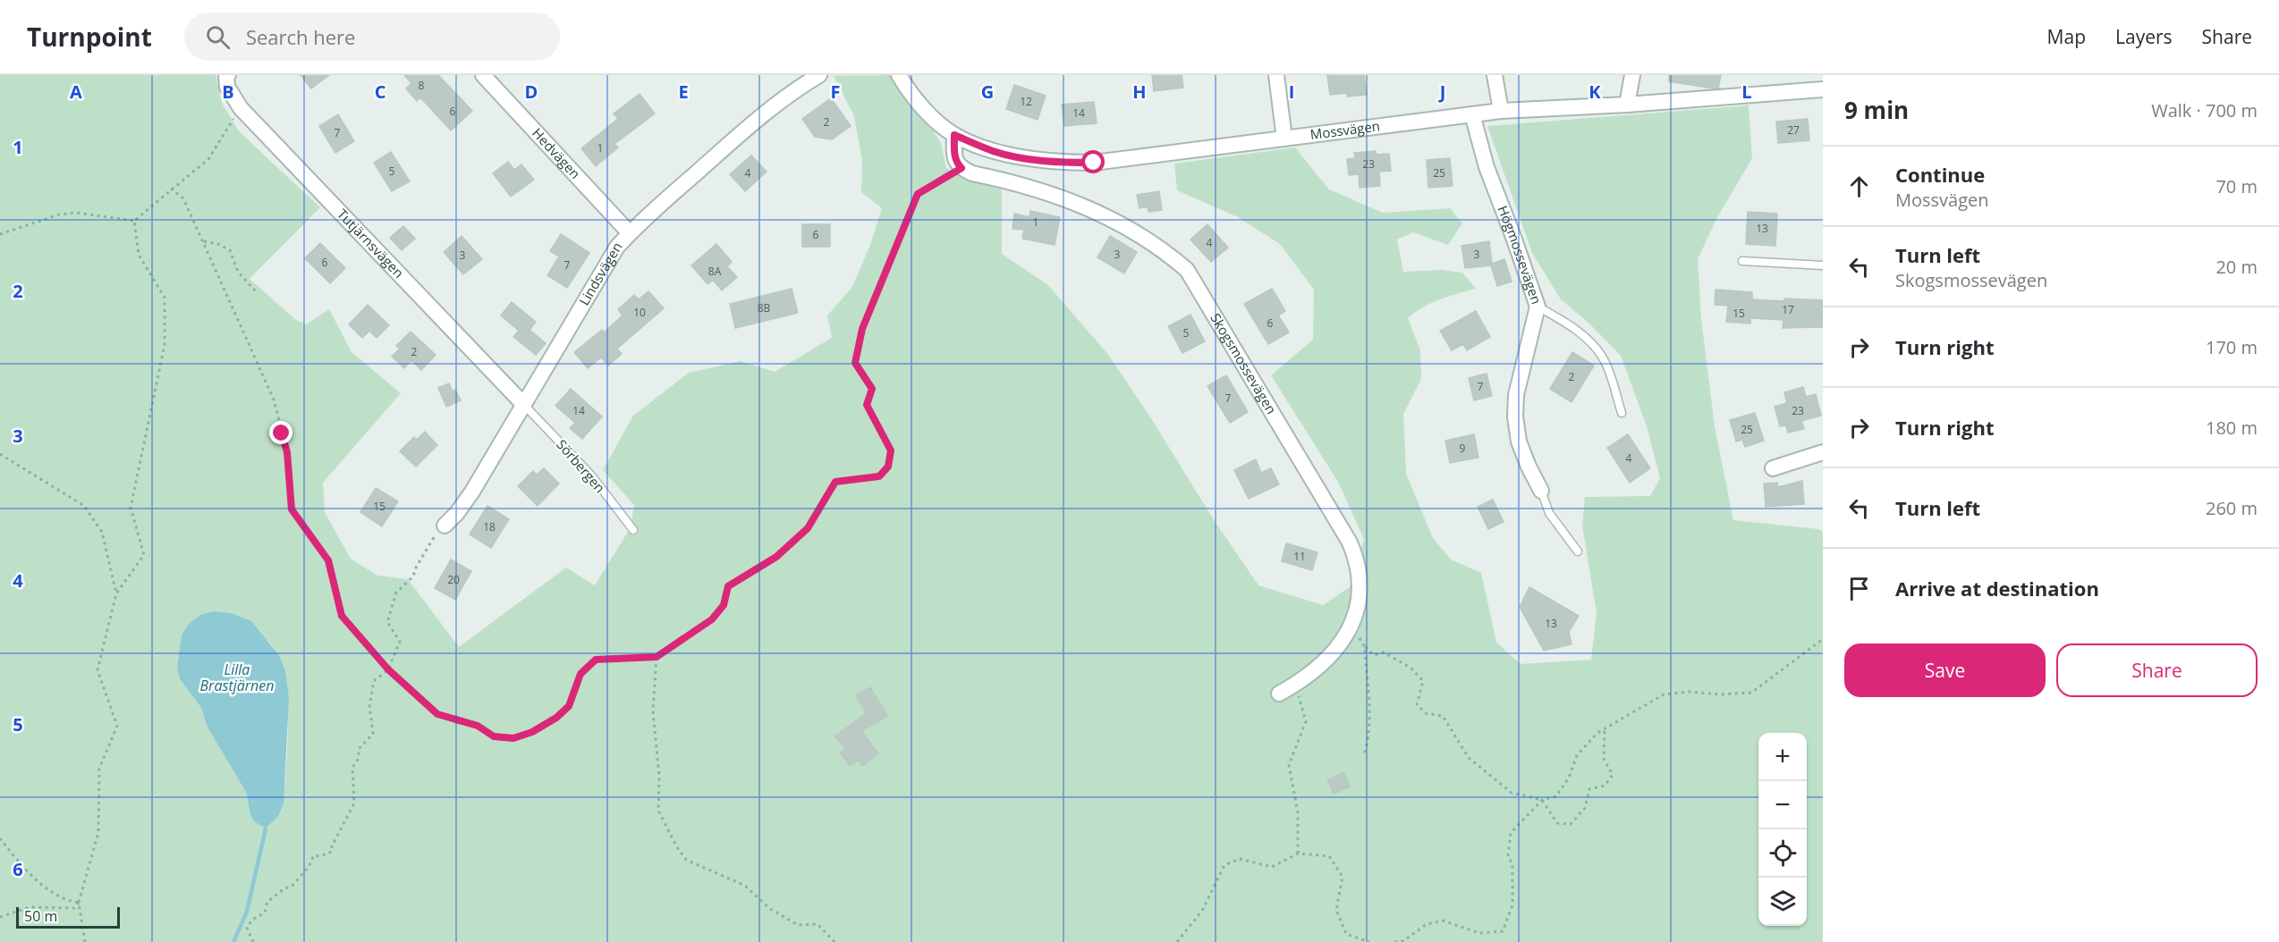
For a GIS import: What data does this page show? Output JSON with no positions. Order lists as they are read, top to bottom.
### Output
{
  "streets": {
    "street": [
      "Mossvägen",
      "Hedvägen",
      "Tutjärnsvägen",
      "Högmossevägen",
      "Lindsvägen",
      "Skogsmossevägen"
    ],
    "lane": ["Sörbergen"]
  },
  "crossings": [
    ["Mossvägen", "Högmossevägen"],
    ["Hedvägen", "Lindsvägen"],
    ["Tutjärnsvägen", "Lindsvägen"],
    ["Tutjärnsvägen", "Sörbergen"],
    ["Lindsvägen", "Sörbergen"]
  ],
  "water": ["Lilla Brastjärnen"],
  "house_numbers": [
    "8",
    "12",
    "6",
    "14",
    "2",
    "27",
    "7",
    "1",
    "23",
    "5",
    "4",
    "25",
    "1",
    "13",
    "6",
    "4",
    "3",
    "3",
    "3",
    "6",
    "7",
    "8A",
    "8B",
    "17",
    "10",
    "15",
    "6",
    "5",
    "2",
    "2",
    "7",
    "7",
    "14",
    "23",
    "25",
    "9",
    "4",
    "15",
    "18",
    "11",
    "20",
    "13"
  ],
  "scale_bar": "50 m",
  "page": {
    "header": "Turnpoint",
    "search": "Search here",
    "nav": ["Map", "Layers", "Share"],
    "heading": ["9 min", "Walk · 700 m"],
    "list": [
      ["Continue", "Mossvägen", "70 m"],
      ["Turn left", "Skogsmossevägen", "20 m"],
      ["Turn right", "170 m"],
      ["Turn right", "180 m"],
      ["Turn left", "260 m"],
      "Arrive at destination"
    ],
    "buttons": ["Save", "Share"],
    "map_buttons": ["+", "−"],
    "scale": "50 m"
  },
  "grid": {
    "columns": [
      "A",
      "B",
      "C",
      "D",
      "E",
      "F",
      "G",
      "H",
      "I",
      "J",
      "K",
      "L"
    ],
    "rows": [
      "1",
      "2",
      "3",
      "4",
      "5",
      "6"
    ]
  }
}
